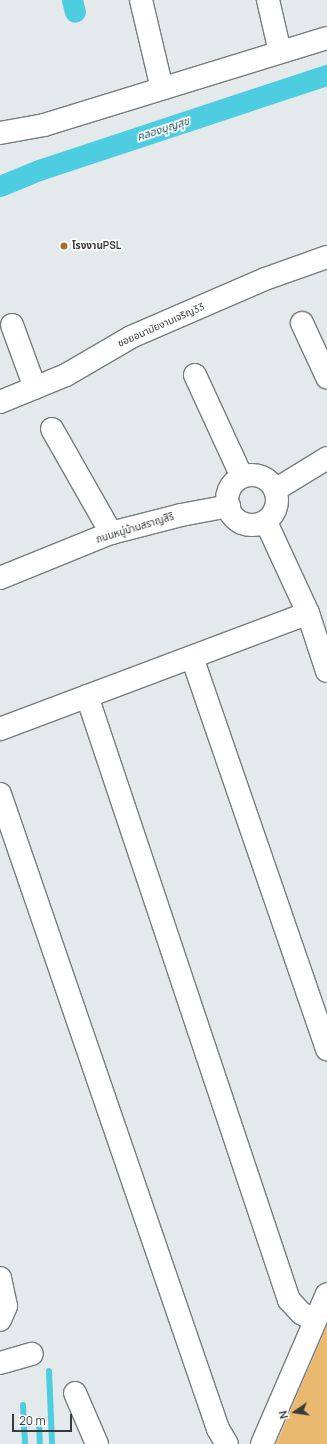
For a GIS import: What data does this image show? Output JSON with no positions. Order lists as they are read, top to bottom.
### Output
{
  "streets": {
    "street": ["ซอยอนามัยงามเจริญ33", "ถนนหมู่บ้านสราญสิริ"]
  },
  "water": ["คลองบุญสุข"],
  "places": ["โรงงานPSL"],
  "scale_bar": "20 m",
  "north": "left"
}
